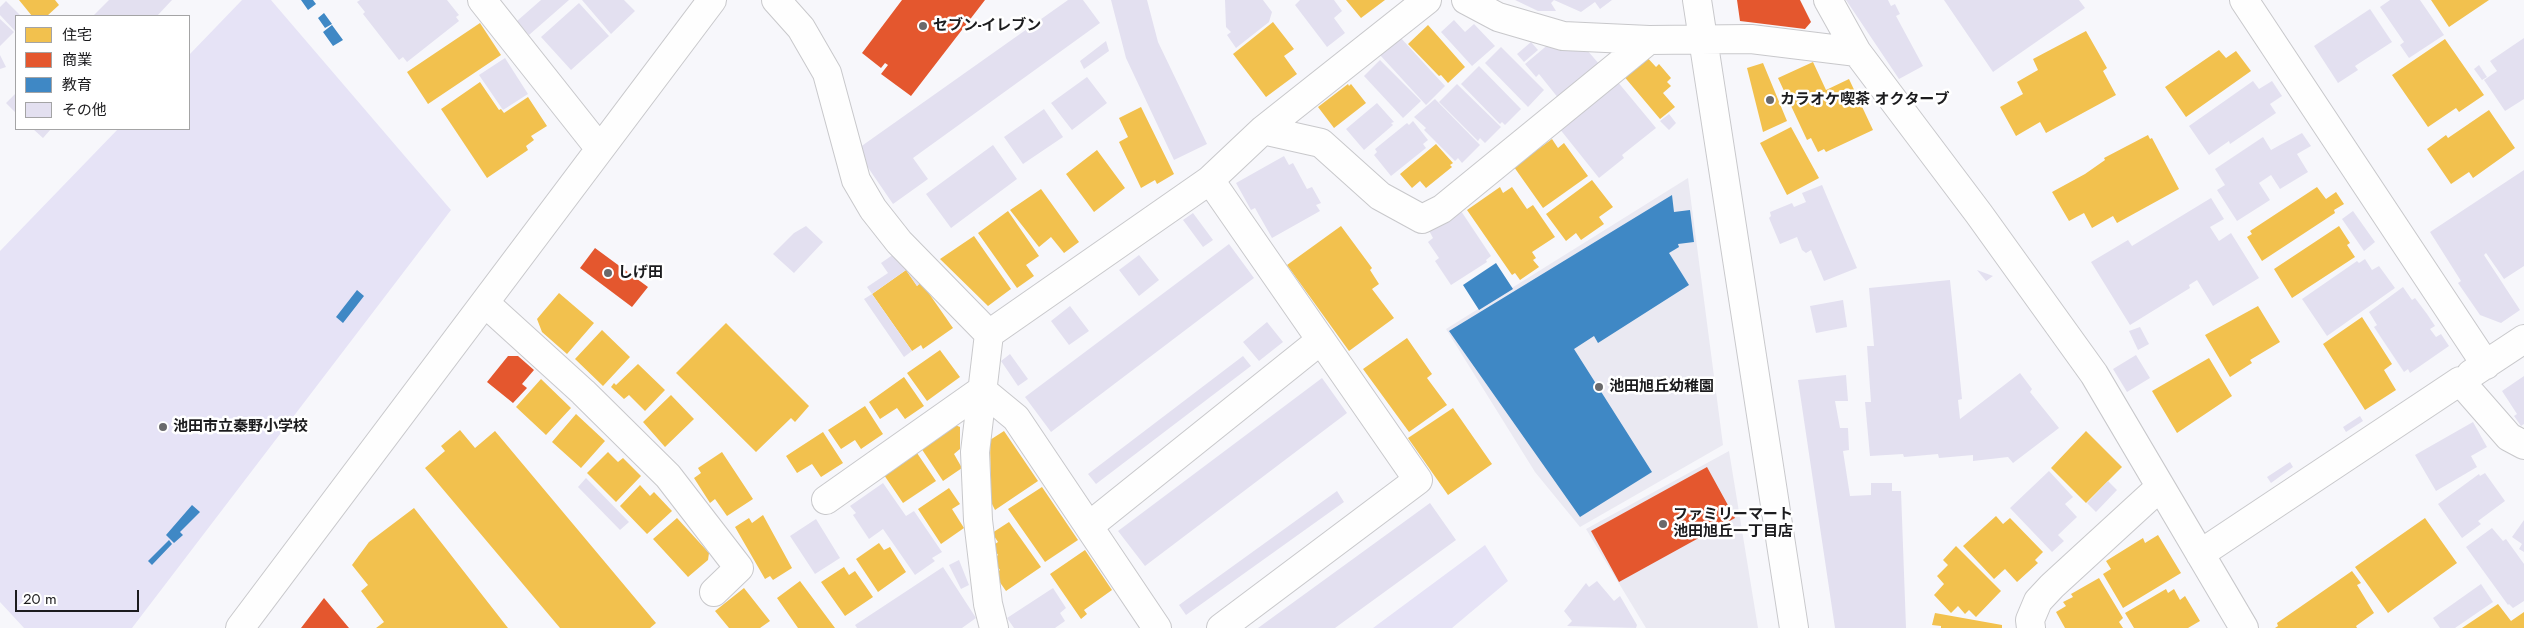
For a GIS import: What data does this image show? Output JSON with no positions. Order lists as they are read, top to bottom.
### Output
{
  "places": [
    "セブン-イレブン",
    "カラオケ喫茶 オクターブ",
    "しげ田",
    "池田旭丘幼稚園",
    "池田市立秦野小学校",
    "ファミリーマート 池田旭丘一丁目店"
  ],
  "legend": [
    "住宅",
    "商業",
    "教育",
    "その他"
  ],
  "scale_bar": "20 m"
}
